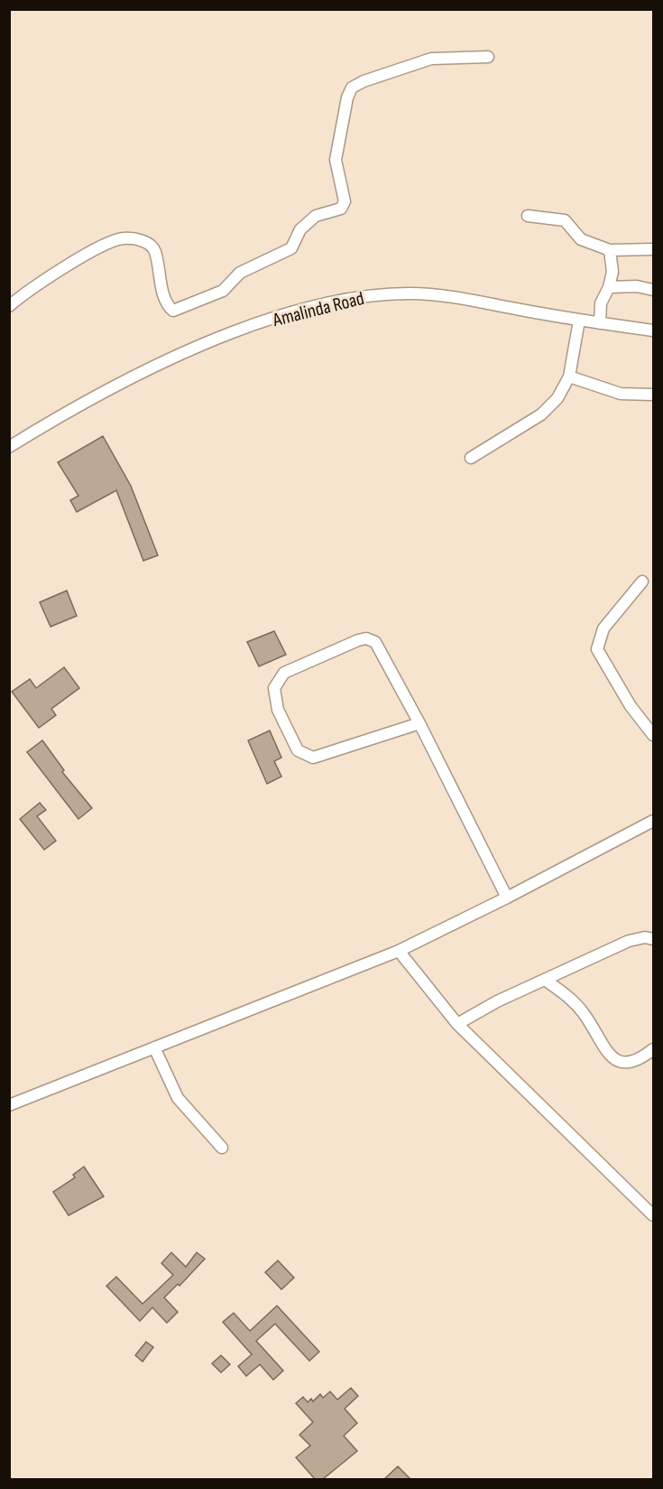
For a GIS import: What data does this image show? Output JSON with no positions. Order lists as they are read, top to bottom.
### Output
{
  "streets": {
    "street": ["Amalinda Road"]
  }
}
